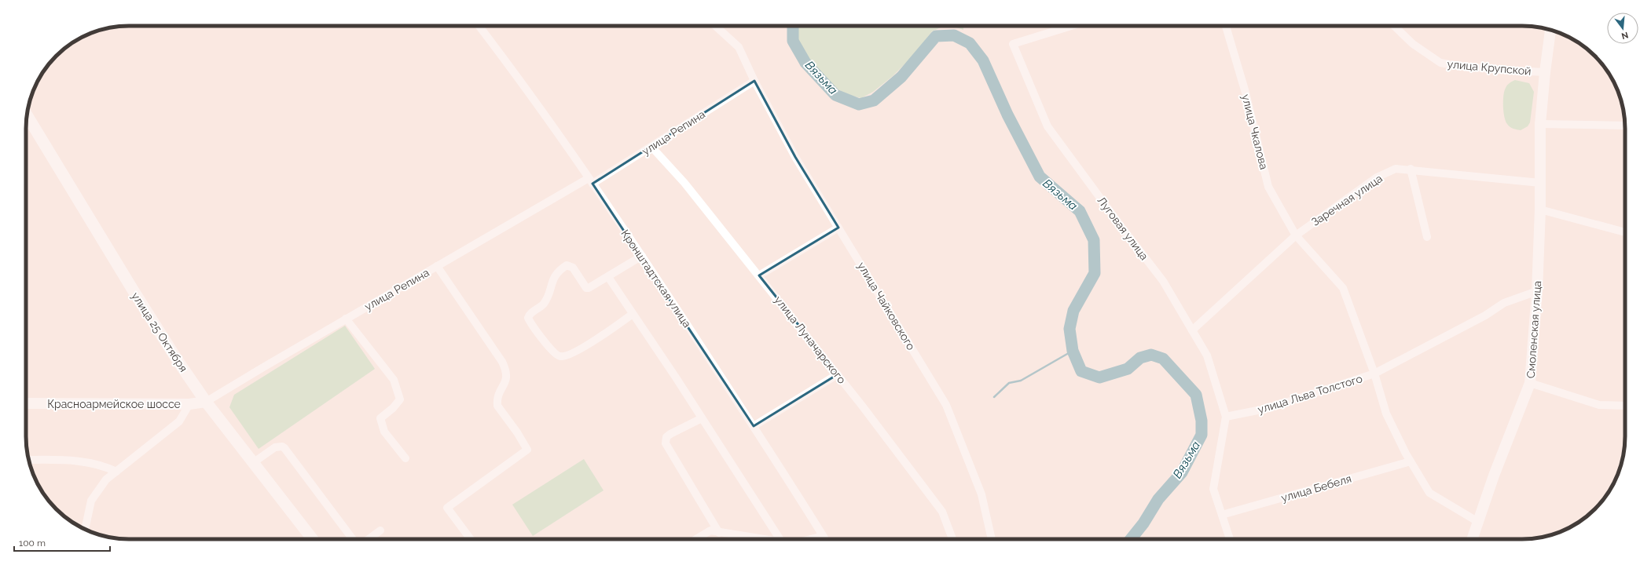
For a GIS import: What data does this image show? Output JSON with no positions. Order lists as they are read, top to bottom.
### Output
{
  "streets": {
    "main road": ["Смоленская улица", "улица 25 Октября", "Красноармейское шоссе"],
    "street": [
      "улица Крупской",
      "улица Чкалова",
      "улица Репина",
      "Заречная улица",
      "Луговая улица",
      "Кронштадтская улица",
      "улица Чайковского",
      "улица Луначарского",
      "улица Льва Толстого",
      "улица Бебеля"
    ]
  },
  "crossings": [
    ["улица Крупской", "Смоленская улица"],
    ["улица Чкалова", "Заречная улица"],
    ["улица Чкалова", "улица Льва Толстого"],
    ["улица Репина", "Кронштадтская улица"],
    ["улица Репина", "улица Чайковского"],
    ["улица Репина", "улица 25 Октября"],
    ["улица Репина", "улица Луначарского"],
    ["улица Репина", "Красноармейское шоссе"],
    ["Заречная улица", "Луговая улица"],
    ["Заречная улица", "Смоленская улица"],
    ["Заречная улица", "улица Льва Толстого"],
    ["Луговая улица", "улица Льва Толстого"],
    ["Смоленская улица", "улица Льва Толстого"],
    ["улица 25 Октября", "Красноармейское шоссе"],
    ["улица Льва Толстого", "улица Бебеля"]
  ],
  "water": ["Вязьма"],
  "scale_bar": "100 m",
  "north": "bottom"
}
